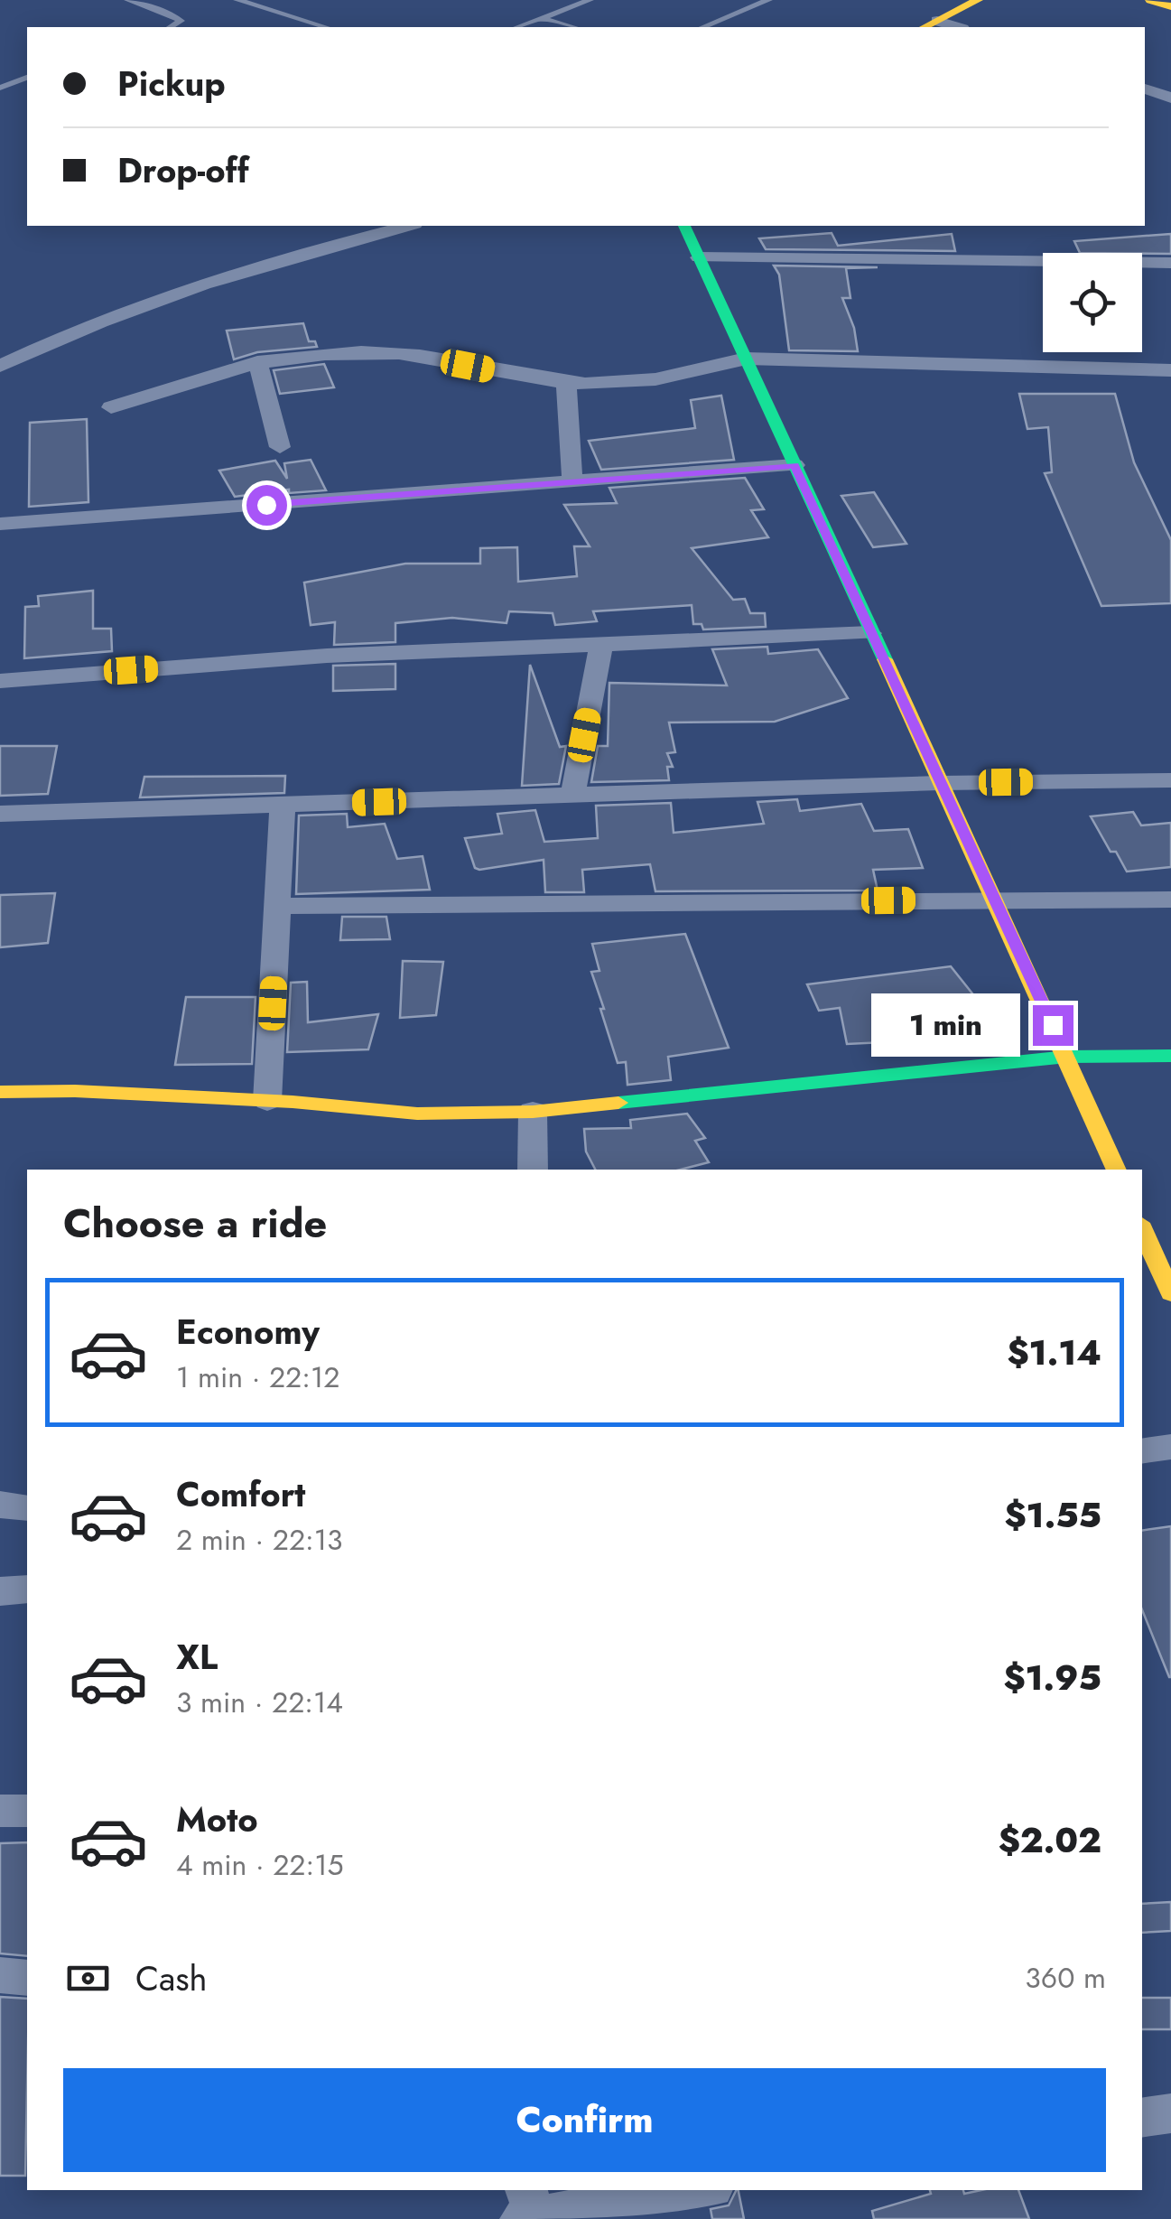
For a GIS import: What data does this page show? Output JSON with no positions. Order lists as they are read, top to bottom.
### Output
{
  "page": {
    "banner": ["Pickup", "Drop-off"],
    "bubble": "1 min",
    "heading": "Choose a ride",
    "list": [
      {
        "name": "Economy",
        "note": "1 min · 22:12",
        "value": "$1.14"
      },
      {
        "name": "Comfort",
        "note": "2 min · 22:13",
        "value": "$1.55"
      },
      {
        "name": "XL",
        "note": "3 min · 22:14",
        "value": "$1.95"
      },
      {
        "name": "Moto",
        "note": "4 min · 22:15",
        "value": "$2.02"
      }
    ],
    "pay": ["Cash", "360 m"],
    "buttons": "Confirm"
  }
}
